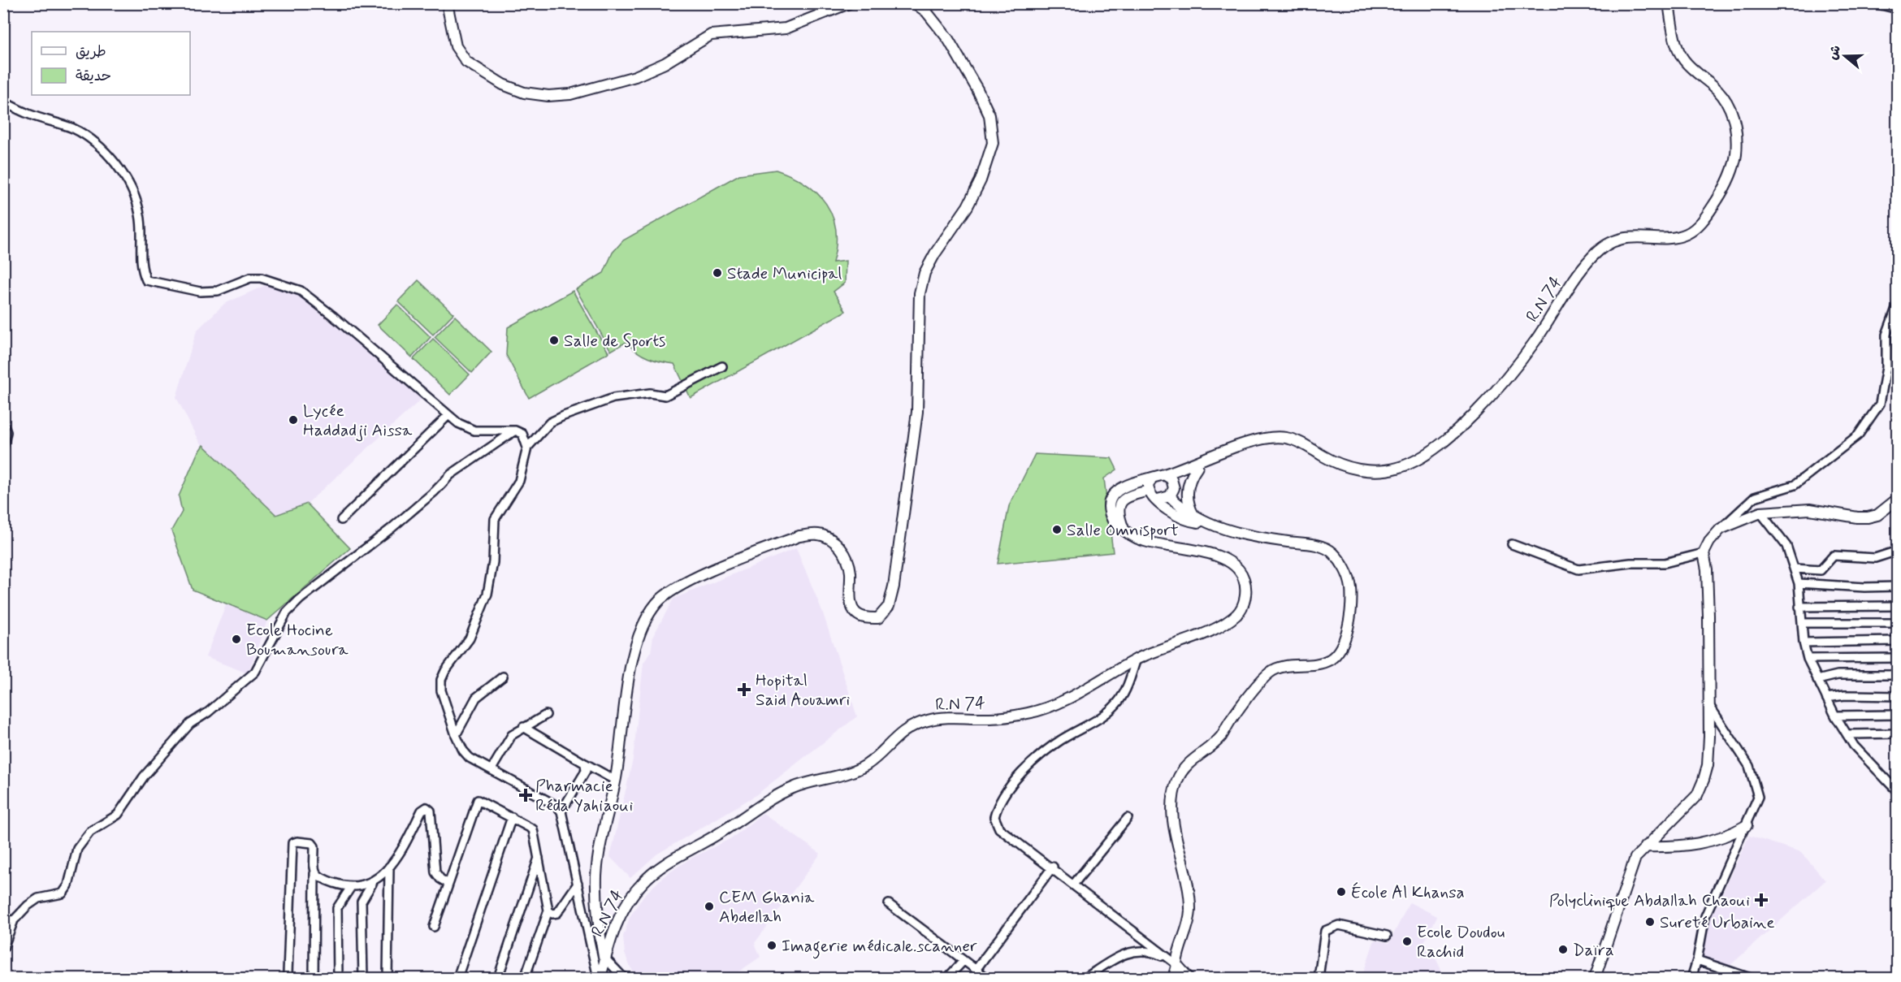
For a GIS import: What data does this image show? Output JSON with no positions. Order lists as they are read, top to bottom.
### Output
{
  "streets": {
    "main road": ["R.N 74"]
  },
  "places": {
    "other": [
      "Stade Municipal",
      "Salle de Sports",
      "Lycée Haddadji Aissa",
      "Salle Omnisport",
      "Ecole Hocine Boumansoura",
      "École Al Khansa",
      "CEM Ghania Abdellah",
      "Sureté Urbaine",
      "Ecole Doudou Rachid",
      "Imagerie médicale.scanner",
      "Daïra"
    ],
    "health": ["Hopital Said Aouamri", "Pharmacie Réda Yahiaoui", "Polyclinique Abdallah Chaoui"]
  },
  "legend": ["طريق", "حديقة"],
  "north": "left"
}
